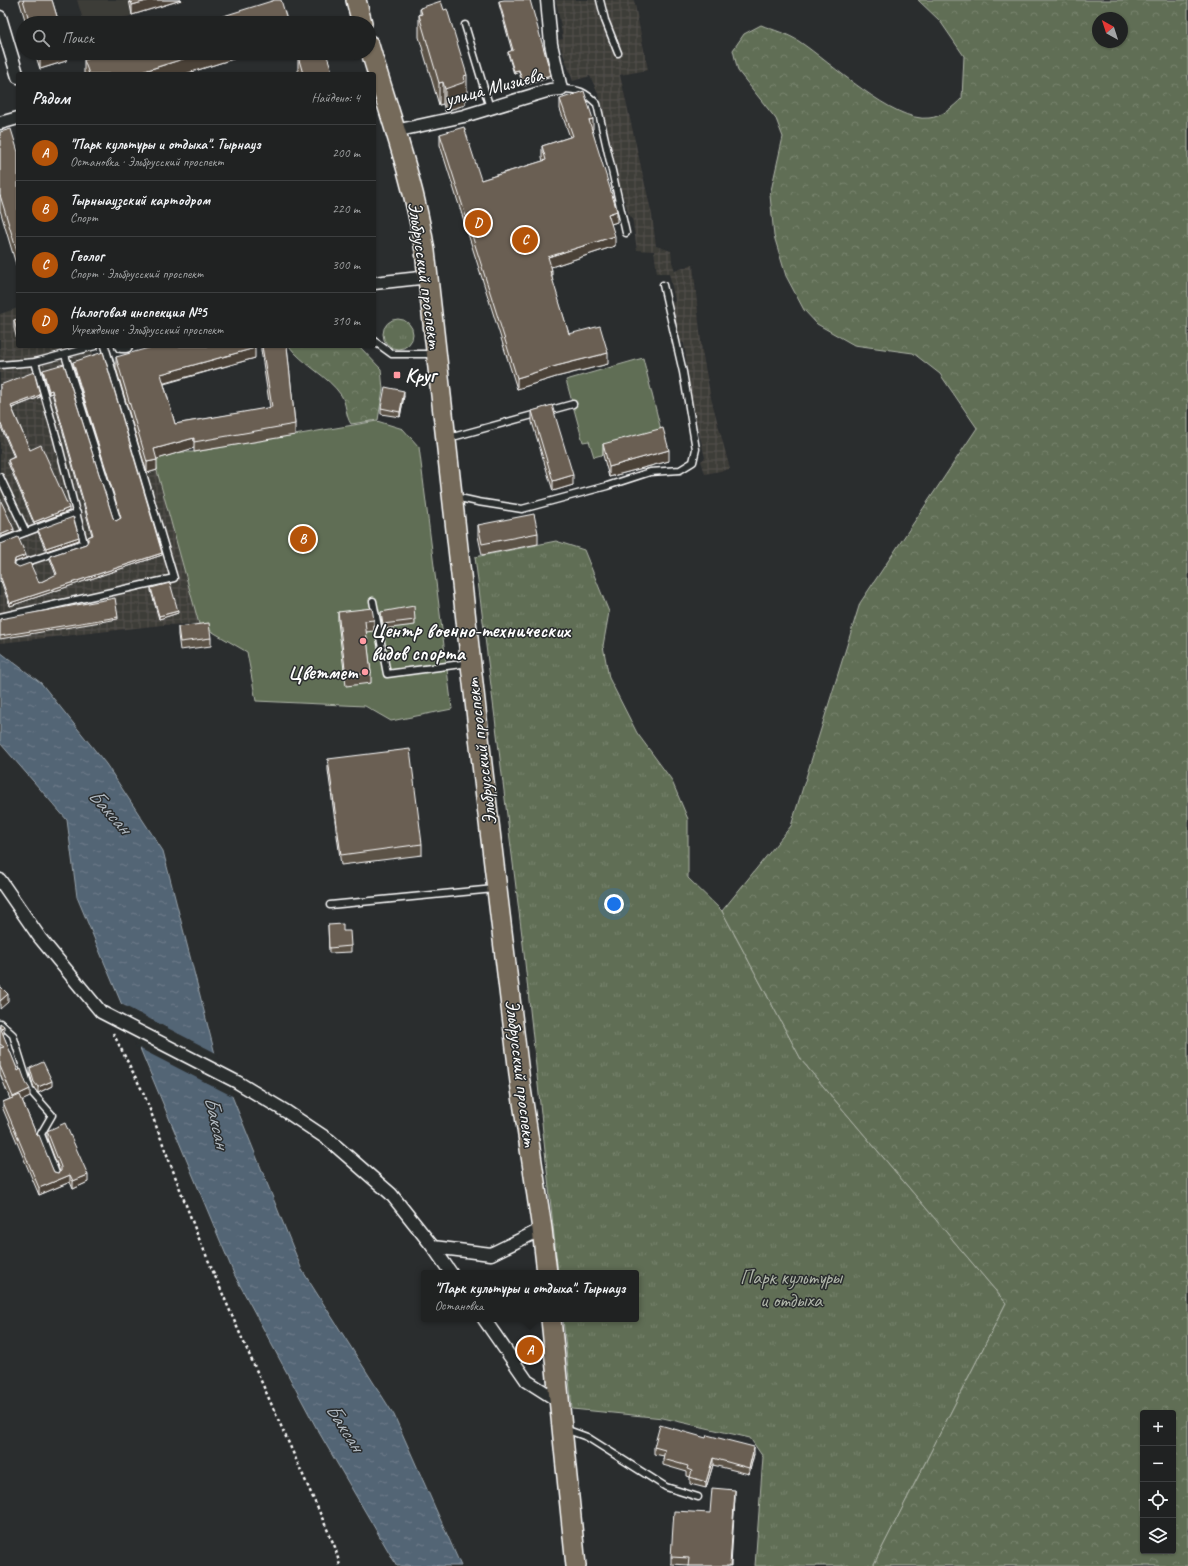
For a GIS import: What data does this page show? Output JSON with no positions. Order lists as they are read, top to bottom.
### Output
{
  "streets": {
    "main road": ["Эльбрусский проспект"],
    "street": ["улица Мизиева"]
  },
  "crossings": [
    ["улица Мизиева", "Эльбрусский проспект"]
  ],
  "water": ["Баксан"],
  "parks": ["Парк культуры и отдыха"],
  "places": {
    "transit": ["Круг"],
    "other": ["Центр военно-технических видов спорта", "Цветмет"]
  },
  "north": "top left",
  "page": {
    "search": "Поиск",
    "heading": ["Рядом", "Найдено: 4"],
    "list": [
      {
        "mark": "A",
        "name": "\"Парк культуры и отдыха\". Тырнауз",
        "note": "Остановка · Эльбрусский проспект",
        "value": "200 m"
      },
      {
        "mark": "B",
        "name": "Тырныаузский картодром",
        "note": "Спорт",
        "value": "220 m"
      },
      {
        "mark": "C",
        "name": "Геолог",
        "note": "Спорт · Эльбрусский проспект",
        "value": "300 m"
      },
      {
        "mark": "D",
        "name": "Налоговая инспекция №5",
        "note": "Учреждение · Эльбрусский проспект",
        "value": "310 m"
      }
    ],
    "pins": [
      "D",
      "C",
      "B",
      "A"
    ],
    "popup": ["\"Парк культуры и отдыха\". Тырнауз", "Остановка"],
    "map_buttons": ["+", "−"]
  }
}
